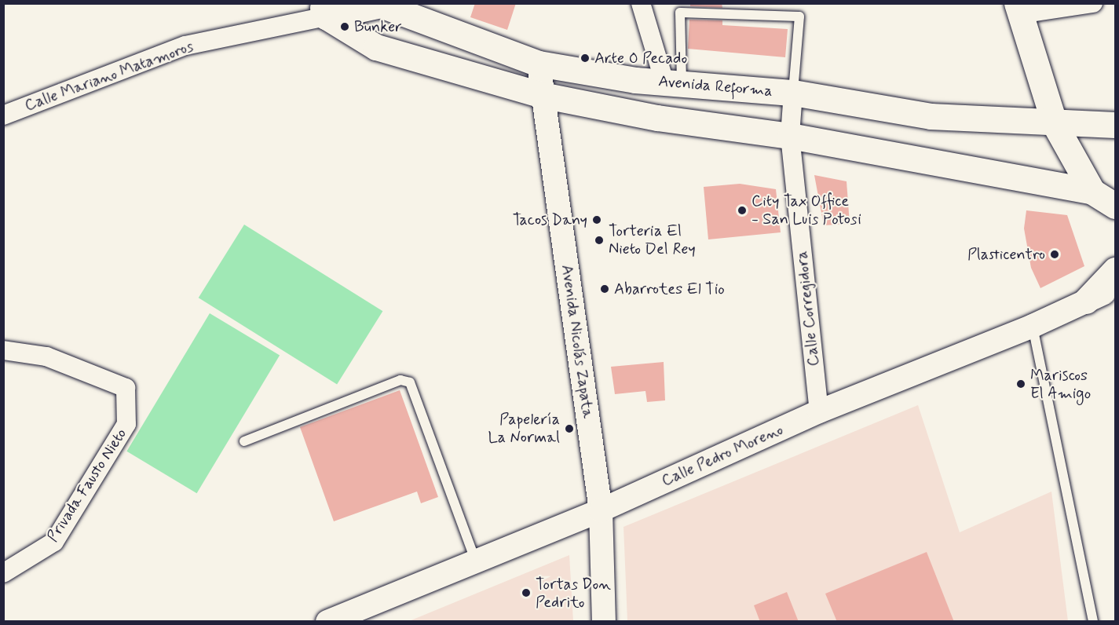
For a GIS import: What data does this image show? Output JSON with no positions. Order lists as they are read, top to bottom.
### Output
{
  "streets": {
    "main road": ["Avenida Reforma"],
    "street": [
      "Calle Mariano Matamoros",
      "Calle Corregidora",
      "Avenida Nicolás Zapata",
      "Calle Pedro Moreno",
      "Privada Fausto Nieto"
    ]
  },
  "crossings": [
    ["Calle Mariano Matamoros", "Avenida Reforma"],
    ["Avenida Reforma", "Calle Corregidora"],
    ["Avenida Reforma", "Avenida Nicolás Zapata"],
    ["Calle Corregidora", "Calle Pedro Moreno"],
    ["Avenida Nicolás Zapata", "Calle Pedro Moreno"]
  ],
  "places": [
    "Bunker",
    "Arte O Pecado",
    "City Tax Office - San Luis Potosi",
    "Tacos Dany",
    "Torteria El Nieto Del Rey",
    "Plasticentro",
    "Abarrotes El Tio",
    "Mariscos El Amigo",
    "Papelería La Normal",
    "Tortas Don Pedrito"
  ]
}
